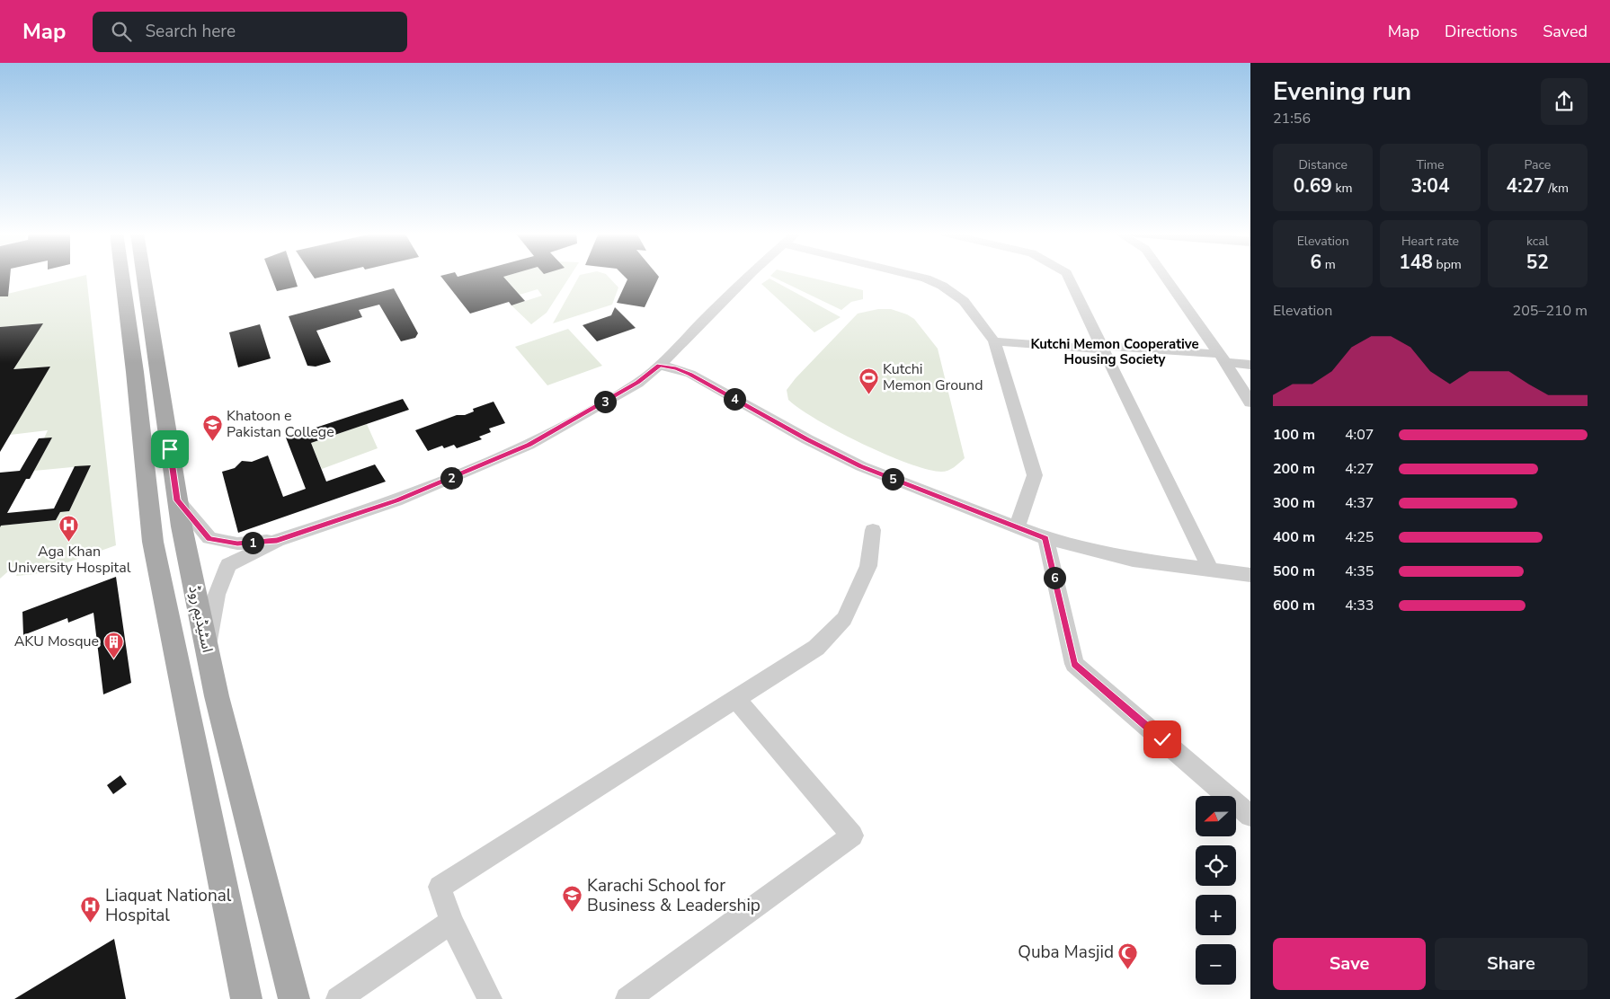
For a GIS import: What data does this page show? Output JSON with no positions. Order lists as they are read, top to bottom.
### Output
{
  "streets": {
    "main road": ["اسٹیڈیم روڈ"]
  },
  "districts": ["Kutchi Memon Cooperative Housing Society"],
  "places": {
    "sports": ["Kutchi Memon Ground"],
    "school or university": ["Khatoon e Pakistan College", "Karachi School for Business & Leadership"],
    "hospital": ["Aga Khan University Hospital", "Liaquat National Hospital"],
    "building": ["AKU Mosque"],
    "mosque": ["Quba Masjid"]
  },
  "north": "left",
  "page": {
    "header": "Map",
    "search": "Search here",
    "nav": ["Map", "Directions", "Saved"],
    "heading": ["Evening run", "21:56"],
    "stats": [
      ["Distance", "0.69 km"],
      ["Time", "3:04"],
      ["Pace", "4:27 /km"],
      ["Elevation", "6 m"],
      ["Heart rate", "148 bpm"],
      ["kcal", "52"]
    ],
    "chart": ["Elevation", "205–210 m"],
    "pins": [
      "4",
      "3",
      "2",
      "5",
      "1",
      "6"
    ],
    "list": [
      {
        "name": "100 m",
        "note": "4:07"
      },
      {
        "name": "200 m",
        "note": "4:27"
      },
      {
        "name": "300 m",
        "note": "4:37"
      },
      {
        "name": "400 m",
        "note": "4:25"
      },
      {
        "name": "500 m",
        "note": "4:35"
      },
      {
        "name": "600 m",
        "note": "4:33"
      }
    ],
    "map_buttons": ["+", "−"],
    "buttons": ["Save", "Share"]
  }
}
